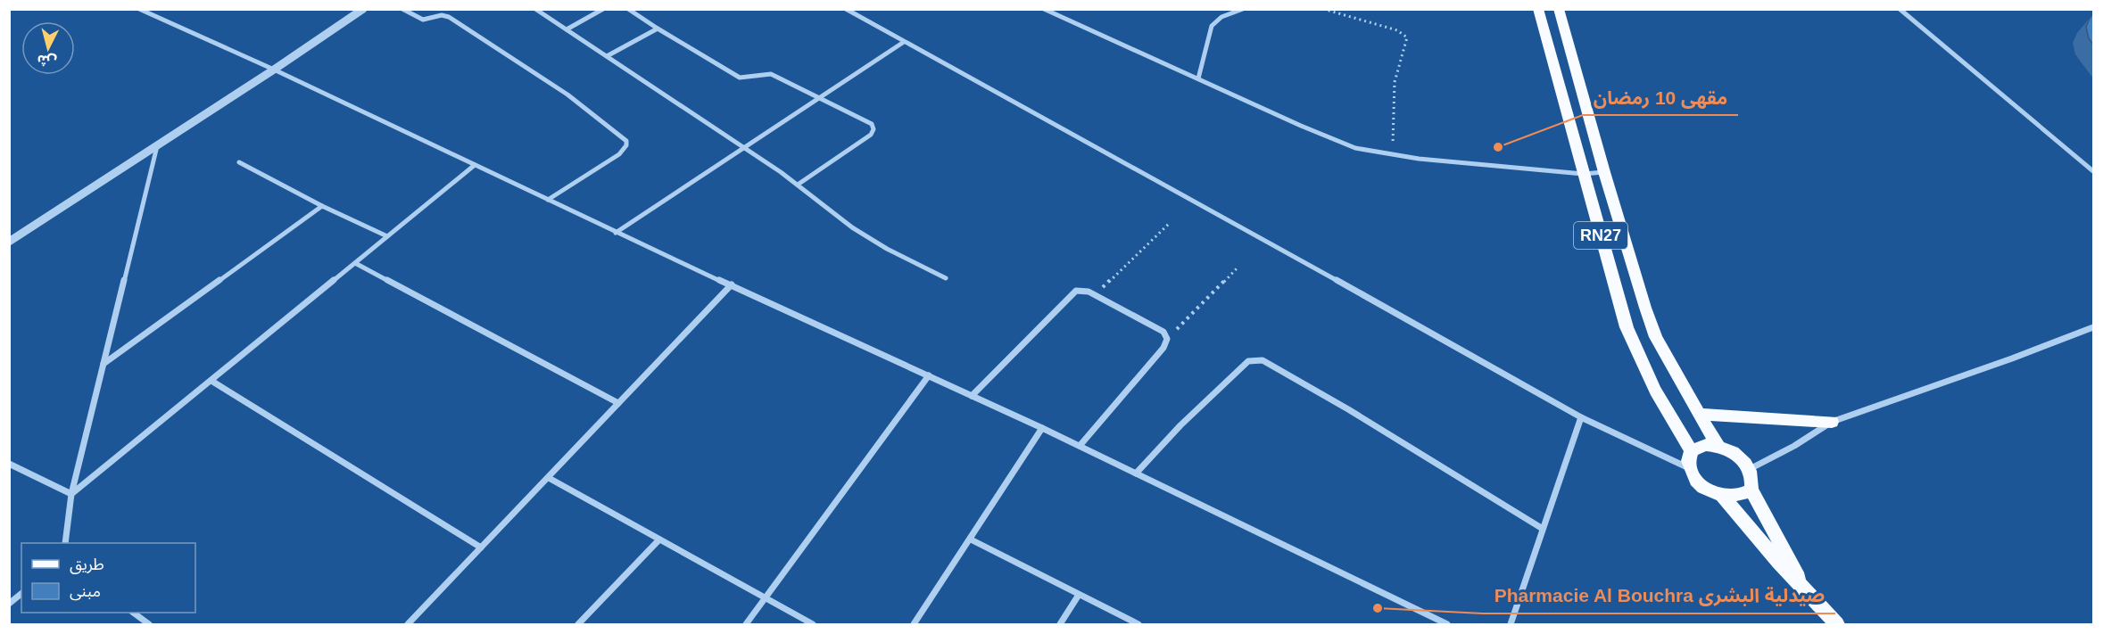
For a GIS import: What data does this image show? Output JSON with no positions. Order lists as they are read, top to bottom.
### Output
{
  "streets": {
    "main road": ["RN27"]
  },
  "places": ["مقهى 10 رمضان", "Pharmacie Al Bouchra صيدلية البشرى"],
  "legend": ["طريق", "مبنى"],
  "north": "bottom"
}
